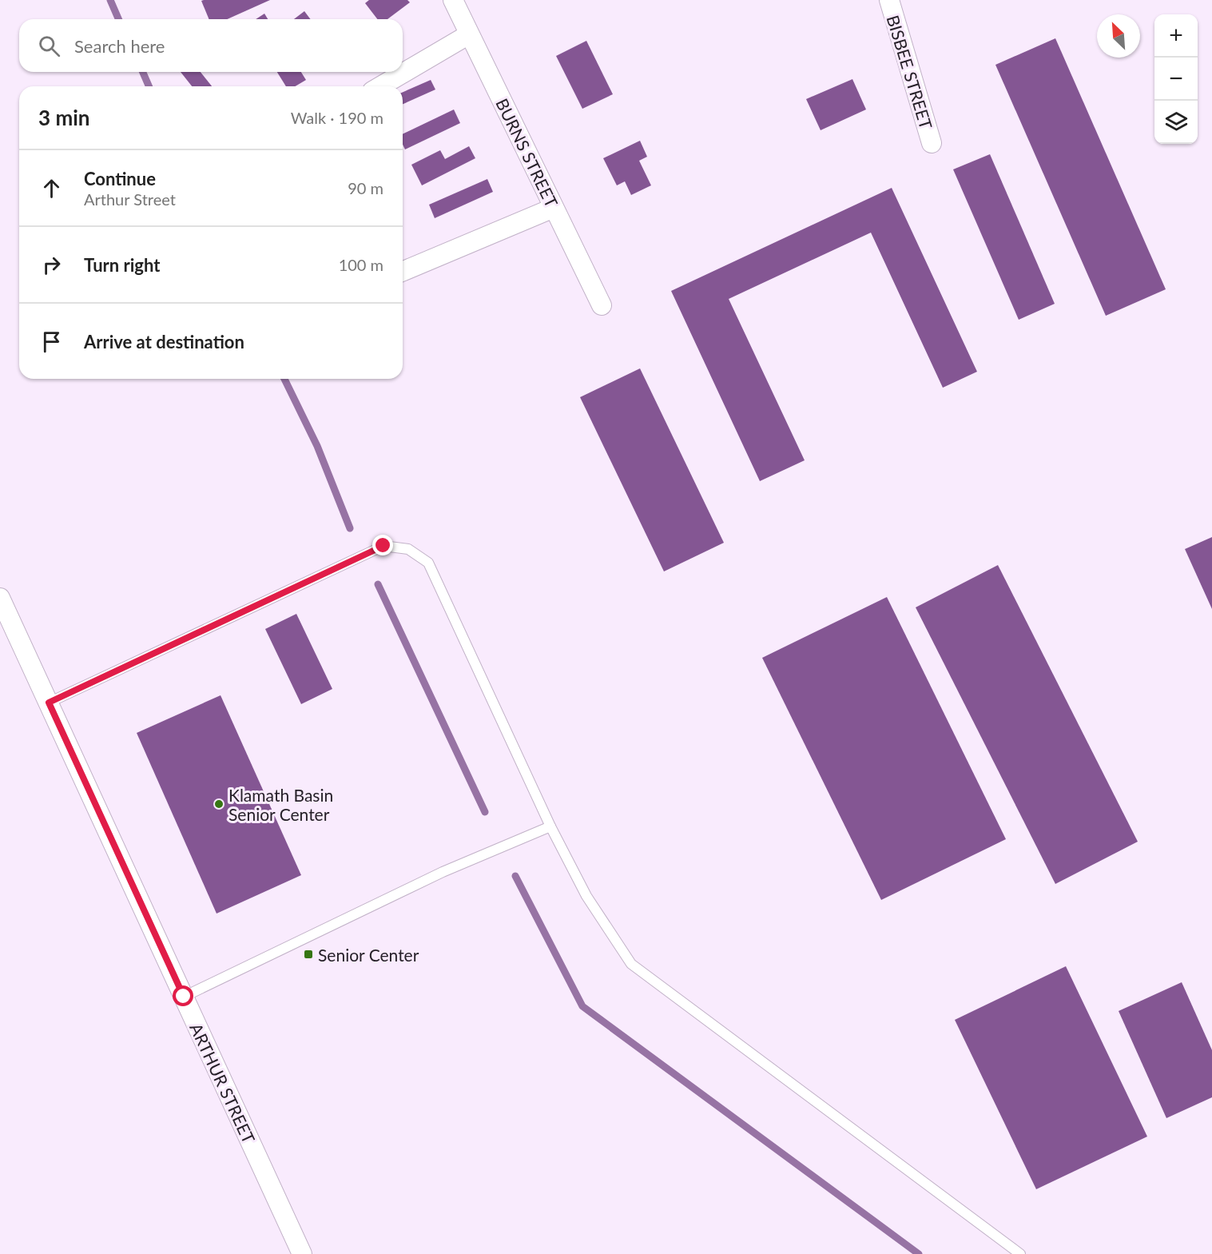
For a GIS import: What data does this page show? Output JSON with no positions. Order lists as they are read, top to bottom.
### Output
{
  "streets": {
    "street": ["BISBEE STREET", "BURNS STREET", "ARTHUR STREET"]
  },
  "places": {
    "other": ["Klamath Basin Senior Center"],
    "transit": ["Senior Center"]
  },
  "north": "top left",
  "page": {
    "map_buttons": ["+", "−"],
    "search": "Search here",
    "heading": ["3 min", "Walk · 190 m"],
    "list": [
      ["Continue", "Arthur Street", "90 m"],
      ["Turn right", "100 m"],
      "Arrive at destination"
    ]
  }
}
